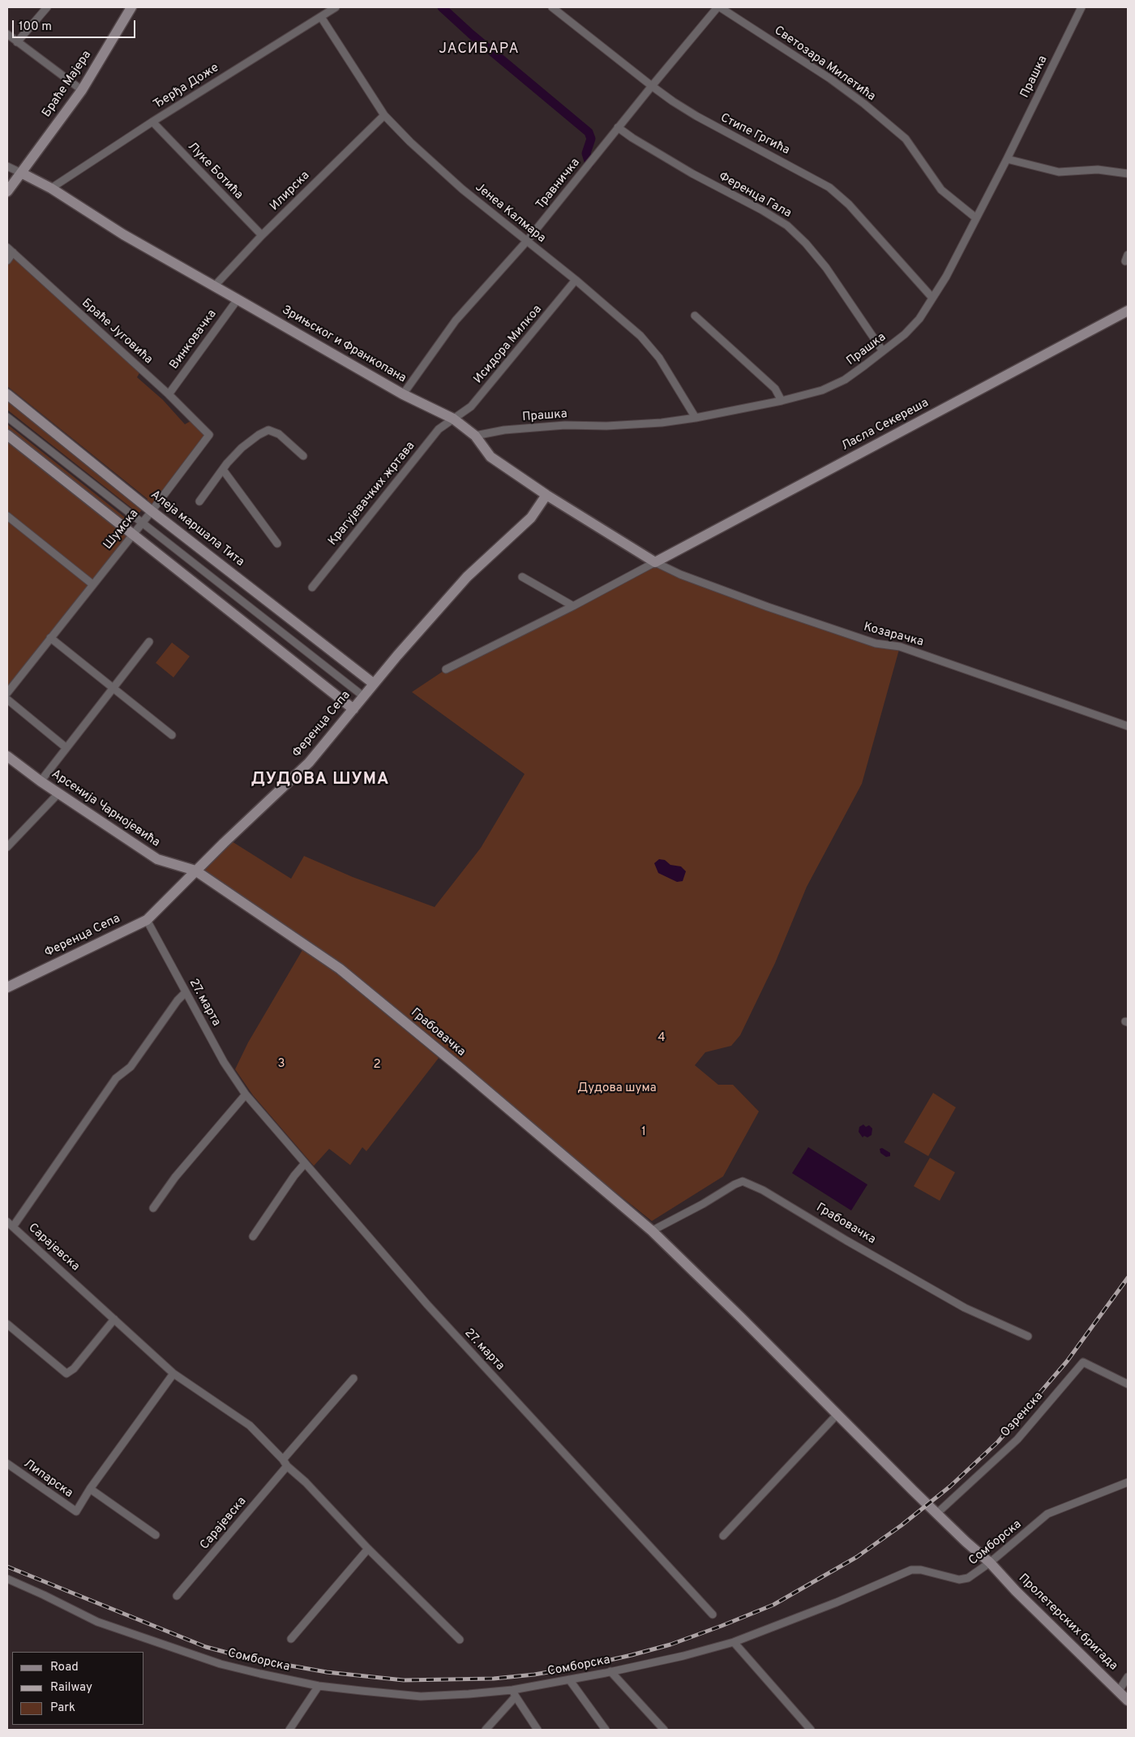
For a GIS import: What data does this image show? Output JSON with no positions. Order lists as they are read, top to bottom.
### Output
{
  "streets": {
    "street": [
      "Светозара Милетића",
      "Прашка",
      "Браће Мајера",
      "Ђерђа Доже",
      "Стипе Гргића",
      "Луке Ботића",
      "Травничка",
      "Илирска",
      "Ференца Гала",
      "Јенеа Калмара",
      "Браће Југовића",
      "Винковачка",
      "Зрињског и Франкопана",
      "Исидора Милкоа",
      "Ласла Секереша",
      "Крагујевачких жртава",
      "Алеја маршала Тита",
      "Шумска",
      "Козарачка",
      "Ференца Сепа",
      "Арсенија Чарнојевића",
      "27. марта",
      "Грабовачка",
      "Сарајевска",
      "Озренска",
      "Липарска",
      "Сомборска",
      "Пролетерских бригада"
    ]
  },
  "crossings": [
    ["Светозара Милетића", "Прашка"],
    ["Светозара Милетића", "Травничка"],
    ["Прашка", "Стипе Гргића"],
    ["Прашка", "Ференца Гала"],
    ["Прашка", "Јенеа Калмара"],
    ["Прашка", "Зрињског и Франкопана"],
    ["Браће Мајера", "Зрињског и Франкопана"],
    ["Ђерђа Доже", "Луке Ботића"],
    ["Ђерђа Доже", "Јенеа Калмара"],
    ["Ђерђа Доже", "Зрињског и Франкопана"],
    ["Стипе Гргића", "Травничка"],
    ["Луке Ботића", "Илирска"],
    ["Травничка", "Ференца Гала"],
    ["Травничка", "Јенеа Калмара"],
    ["Травничка", "Зрињског и Франкопана"],
    ["Илирска", "Јенеа Калмара"],
    ["Илирска", "Зрињског и Франкопана"],
    ["Јенеа Калмара", "Исидора Милкоа"],
    ["Браће Југовића", "Винковачка"],
    ["Браће Југовића", "Шумска"],
    ["Винковачка", "Зрињског и Франкопана"],
    ["Зрињског и Франкопана", "Исидора Милкоа"],
    ["Зрињског и Франкопана", "Ласла Секереша"],
    ["Зрињског и Франкопана", "Крагујевачких жртава"],
    ["Зрињског и Франкопана", "Козарачка"],
    ["Зрињског и Франкопана", "Ференца Сепа"],
    ["Исидора Милкоа", "Крагујевачких жртава"],
    ["Ласла Секереша", "Козарачка"],
    ["Алеја маршала Тита", "Шумска"],
    ["Алеја маршала Тита", "Ференца Сепа"],
    ["Ференца Сепа", "Арсенија Чарнојевића"],
    ["Ференца Сепа", "27. марта"],
    ["Ференца Сепа", "Грабовачка"],
    ["Арсенија Чарнојевића", "Грабовачка"],
    ["27. марта", "Сарајевска"],
    ["Грабовачка", "Озренска"],
    ["Грабовачка", "Сомборска"],
    ["Грабовачка", "Пролетерских бригада"],
    ["Сомборска", "Пролетерских бригада"]
  ],
  "districts": ["ЈАСИБАРА", "ДУДОВА ШУМА"],
  "parks": [
    "4",
    "3",
    "2",
    "Дудова шума",
    "1"
  ],
  "legend": ["Road", "Railway", "Park"],
  "scale_bar": "100 m"
}
